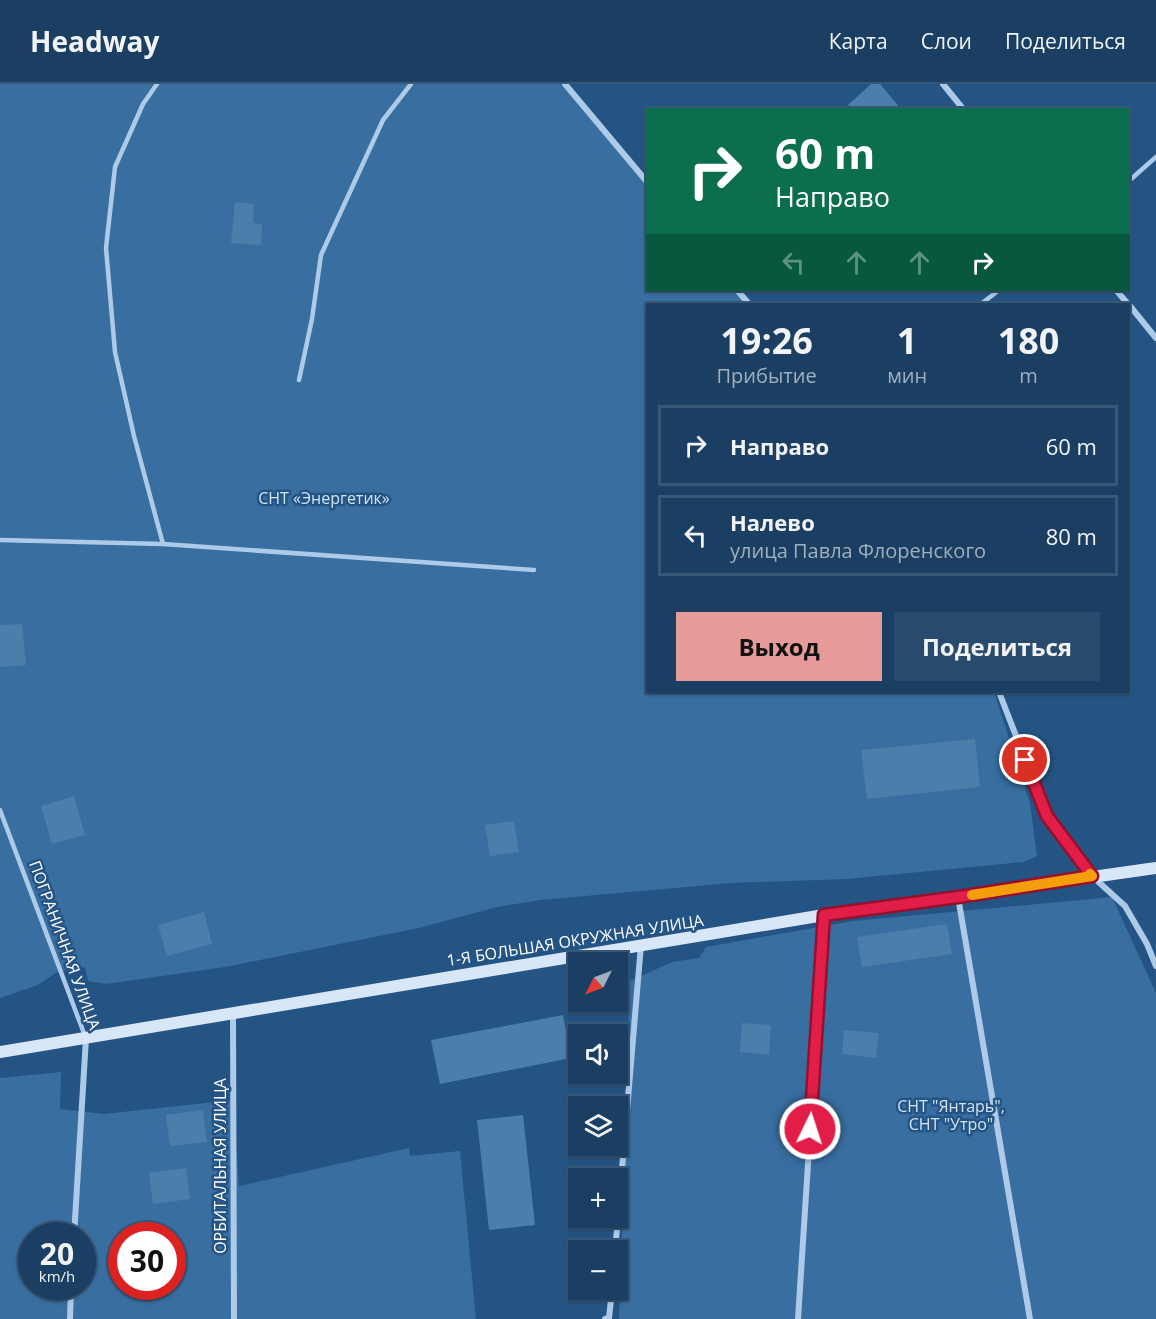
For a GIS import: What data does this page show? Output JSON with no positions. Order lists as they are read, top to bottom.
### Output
{
  "streets": {
    "street": ["1-Я БОЛЬШАЯ ОКРУЖНАЯ УЛИЦА", "ПОГРАНИЧНАЯ УЛИЦА", "ОРБИТАЛЬНАЯ УЛИЦА"]
  },
  "crossings": [
    ["1-Я БОЛЬШАЯ ОКРУЖНАЯ УЛИЦА", "ПОГРАНИЧНАЯ УЛИЦА"],
    ["1-Я БОЛЬШАЯ ОКРУЖНАЯ УЛИЦА", "ОРБИТАЛЬНАЯ УЛИЦА"]
  ],
  "parks": ["СНТ «Энергетик»", "СНТ \"Янтарь\", СНТ \"Утро\""],
  "north": "bottom left",
  "page": {
    "header": "Headway",
    "nav": ["Карта", "Слои", "Поделиться"],
    "turn": ["60 m", "Направо"],
    "eta": [
      "19:26",
      "Прибытие",
      "1",
      "мин",
      "180",
      "m"
    ],
    "list": [
      {
        "name": "Направо",
        "value": "60 m"
      },
      {
        "name": "Налево",
        "note": "улица Павла Флоренского",
        "value": "80 m"
      }
    ],
    "buttons": ["Выход", "Поделиться"],
    "map_buttons": ["+", "−"],
    "speed": "20 km/h",
    "limit": "30"
  }
}
